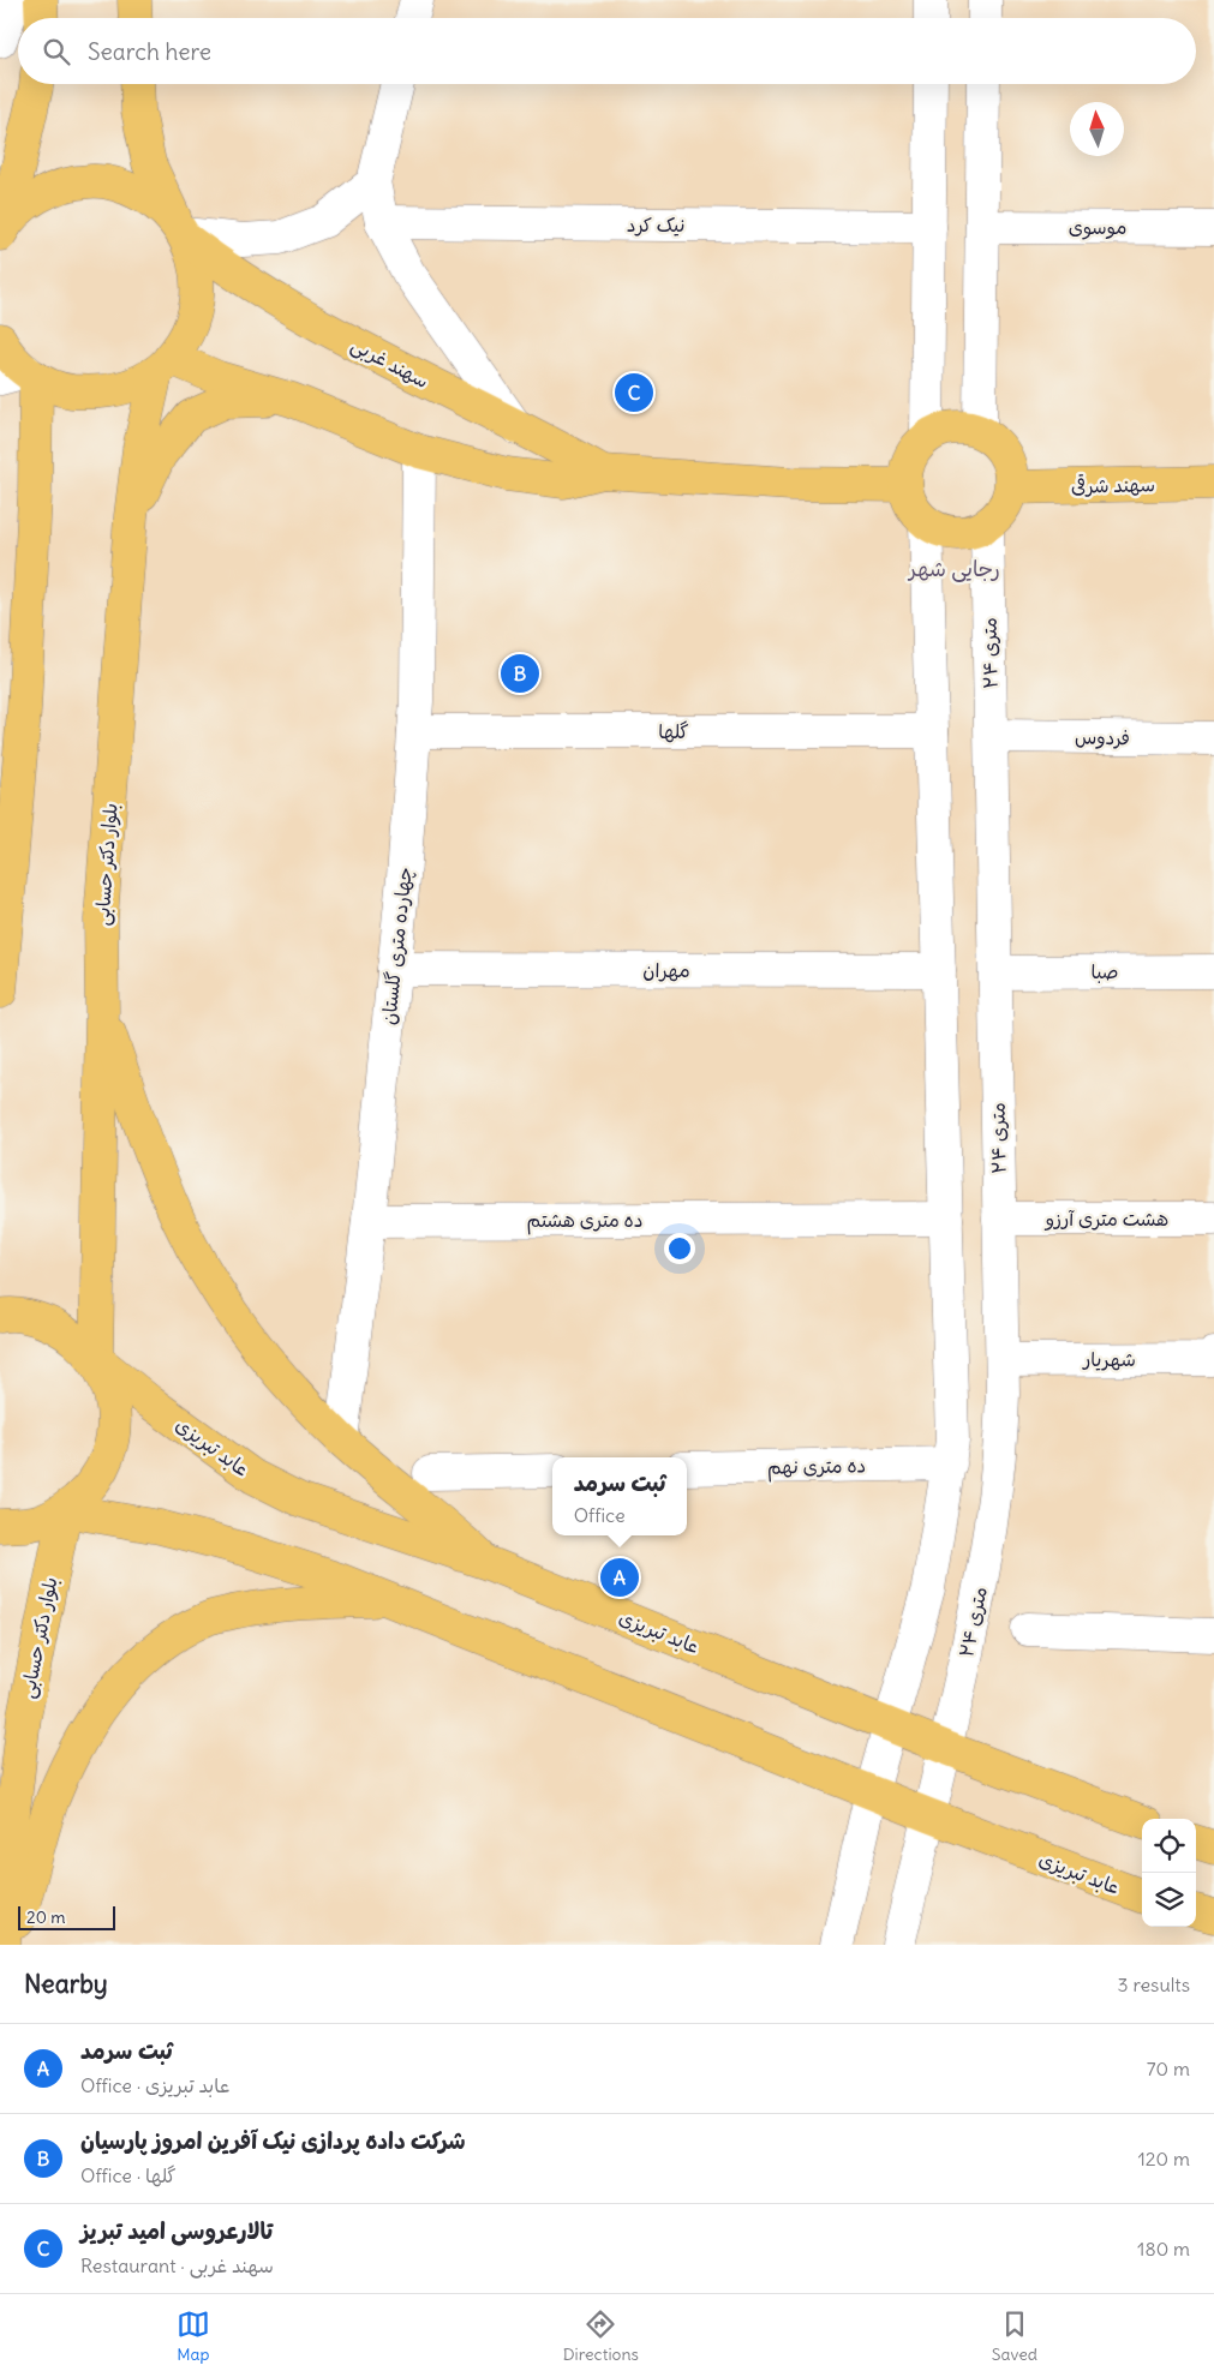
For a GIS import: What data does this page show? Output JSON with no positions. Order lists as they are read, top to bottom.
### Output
{
  "streets": {
    "main road": [
      "سهند غربی",
      "سهند شرقی",
      "بلوار دکتر حسابی",
      "عابد تبریزی"
    ],
    "street": [
      "نیک کرد",
      "موسوی",
      "۲۴ متری",
      "گلها",
      "فردوس",
      "چهارده متری گلستان",
      "مهران",
      "صبا",
      "هشت متری آرزو",
      "ده متری هشتم",
      "شهریار",
      "ده متری نهم"
    ]
  },
  "crossings": [
    ["سهند غربی", "سهند شرقی"],
    ["سهند غربی", "۲۴ متری"],
    ["سهند غربی", "بلوار دکتر حسابی"],
    ["سهند غربی", "چهارده متری گلستان"],
    ["سهند شرقی", "۲۴ متری"],
    ["۲۴ متری", "فردوس"],
    ["۲۴ متری", "صبا"],
    ["۲۴ متری", "هشت متری آرزو"],
    ["۲۴ متری", "شهریار"],
    ["۲۴ متری", "عابد تبریزی"],
    ["گلها", "چهارده متری گلستان"],
    ["بلوار دکتر حسابی", "عابد تبریزی"],
    ["چهارده متری گلستان", "مهران"],
    ["چهارده متری گلستان", "ده متری هشتم"]
  ],
  "districts": ["رجایی شهر"],
  "scale_bar": "20 m",
  "north": "top",
  "page": {
    "search": "Search here",
    "pins": ["C", "B", "A"],
    "popup": ["ثبت سرمد", "Office"],
    "scale": "20 m",
    "heading": ["Nearby", "3 results"],
    "list": [
      {
        "mark": "A",
        "name": "ثبت سرمد",
        "note": "Office · عابد تبریزی",
        "value": "70 m"
      },
      {
        "mark": "B",
        "name": "شرکت داده پردازی نیک آفرین امروز پارسیان",
        "note": "Office · گلها",
        "value": "120 m"
      },
      {
        "mark": "C",
        "name": "تالارعروسی امید تبریز",
        "note": "Restaurant · سهند غربی",
        "value": "180 m"
      }
    ],
    "nav": ["Map", "Directions", "Saved"]
  }
}
